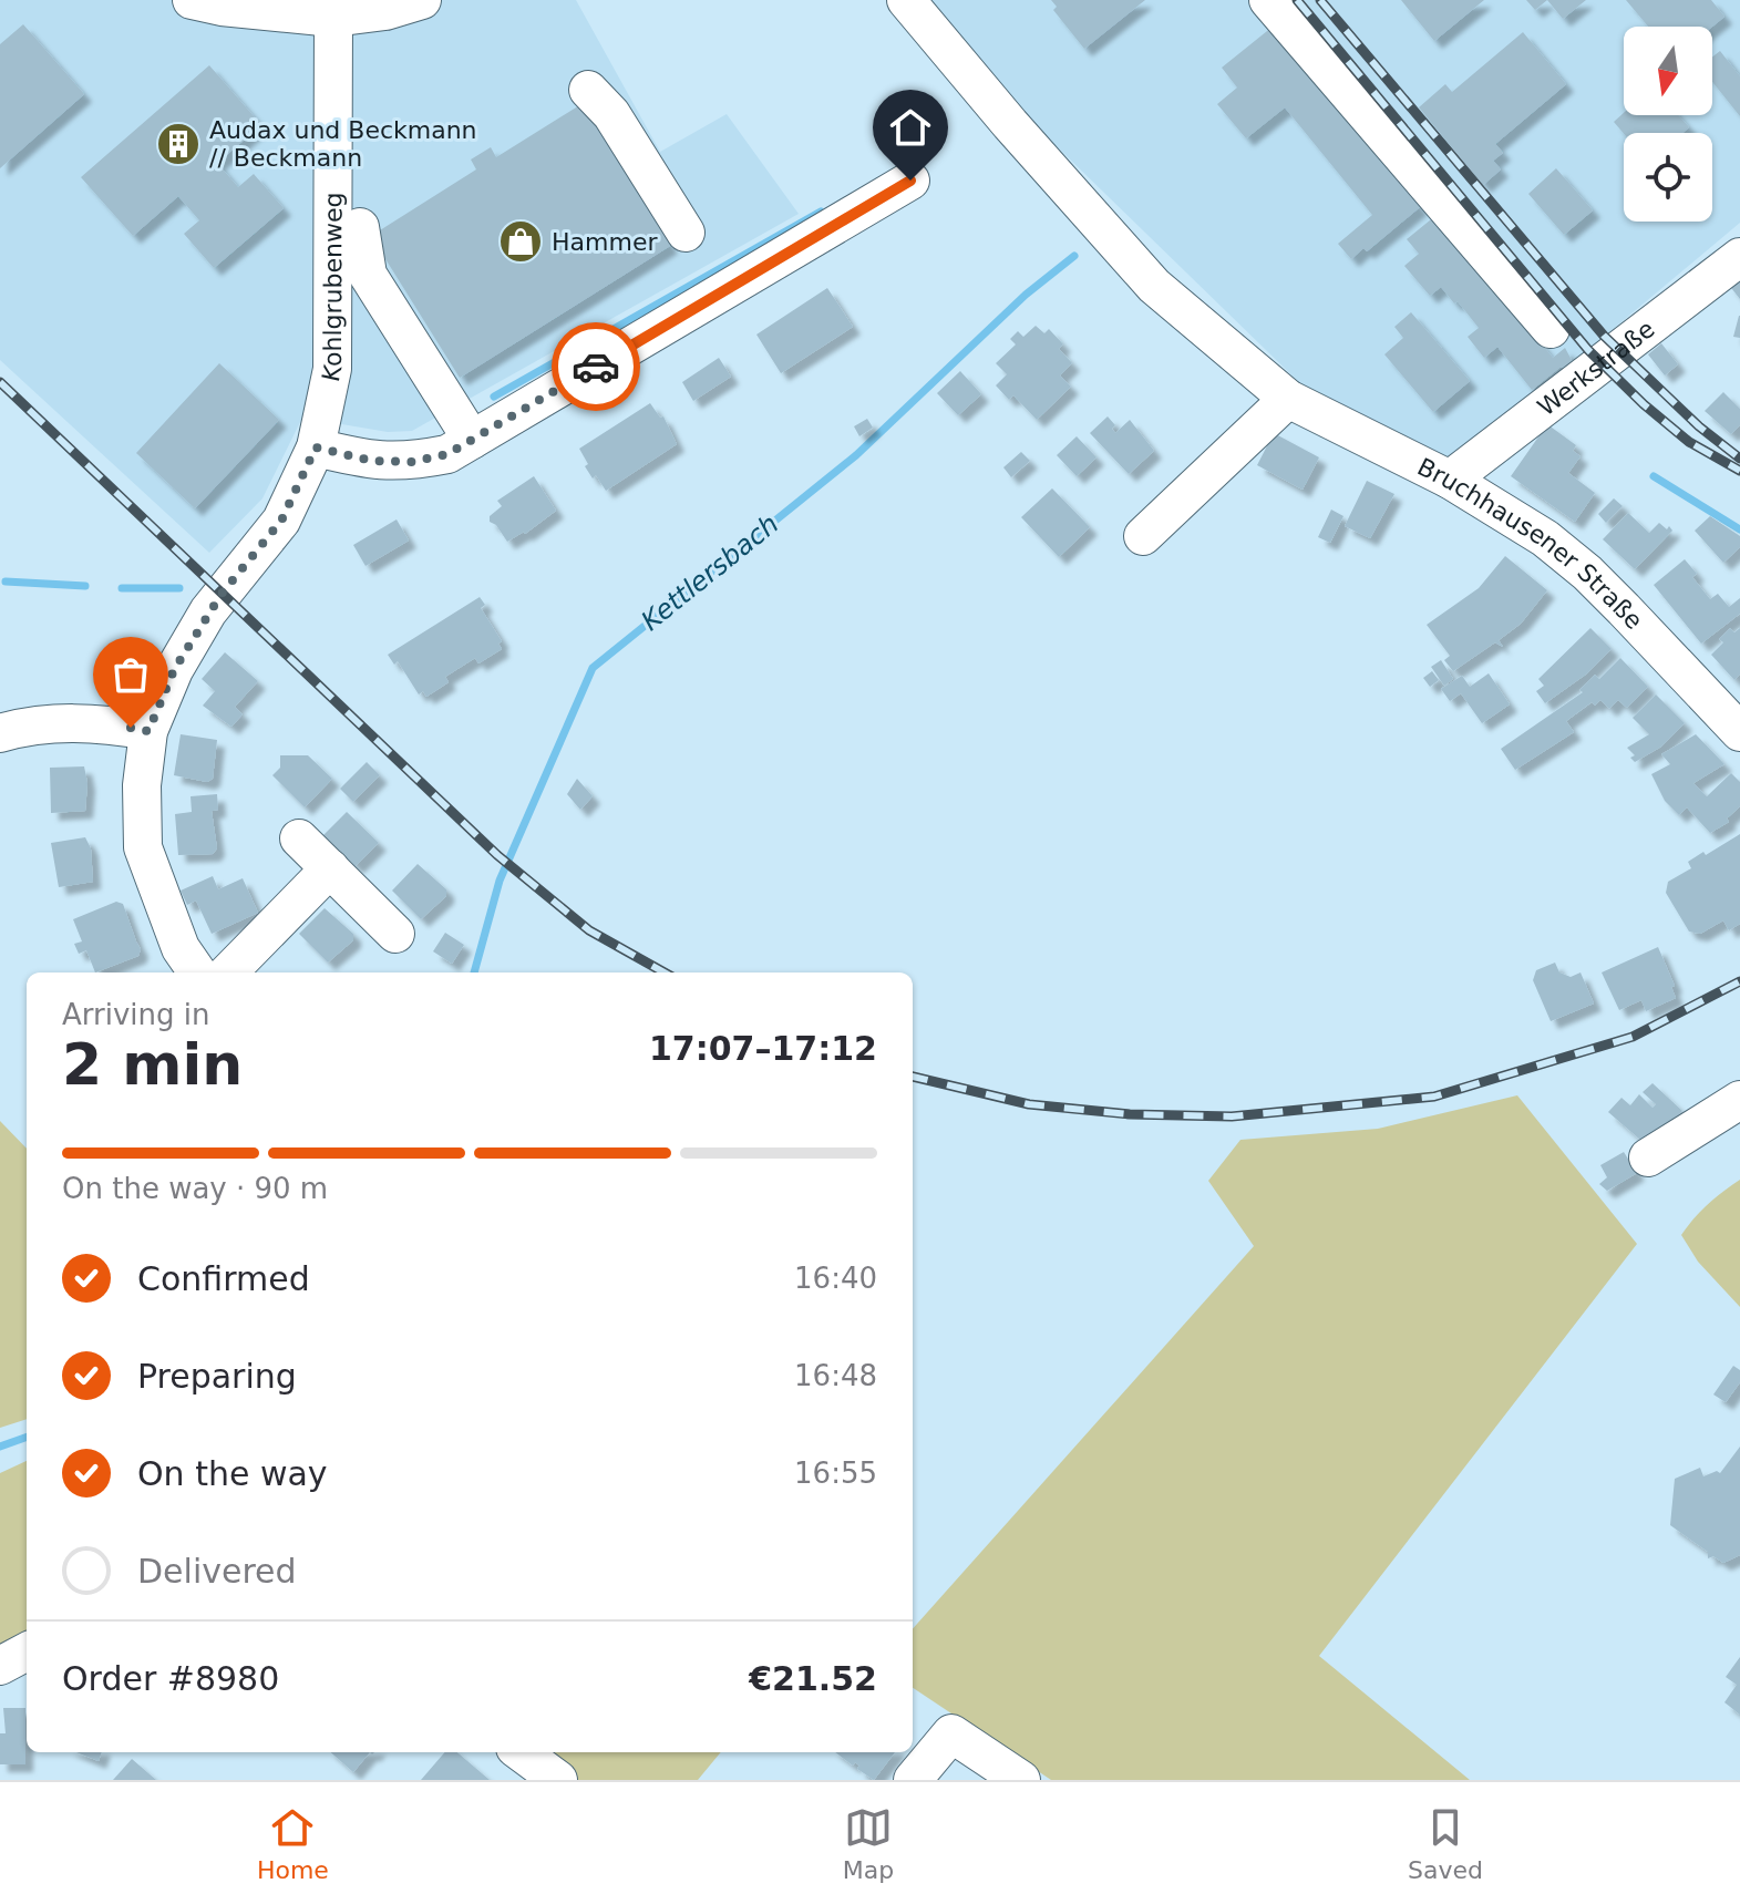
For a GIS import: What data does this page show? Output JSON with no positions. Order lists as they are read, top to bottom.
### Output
{
  "streets": {
    "street": ["Kohlgrubenweg", "Werkstraße", "Bruchhausener Straße"]
  },
  "crossings": [
    ["Werkstraße", "Bruchhausener Straße"]
  ],
  "water": ["Kettlersbach"],
  "places": {
    "building": ["Audax und Beckmann // Beckmann"],
    "shop": ["Hammer"]
  },
  "north": "bottom",
  "page": {
    "heading": ["2 min", "Arriving in", "17:07–17:12"],
    "panel": ["Order #8980", "€21.52"],
    "bar": "On the way · 90 m",
    "list": [
      ["Confirmed", "16:40"],
      ["Preparing", "16:48"],
      ["On the way", "16:55"],
      "Delivered"
    ],
    "tabs": ["Home", "Map", "Saved"]
  }
}
